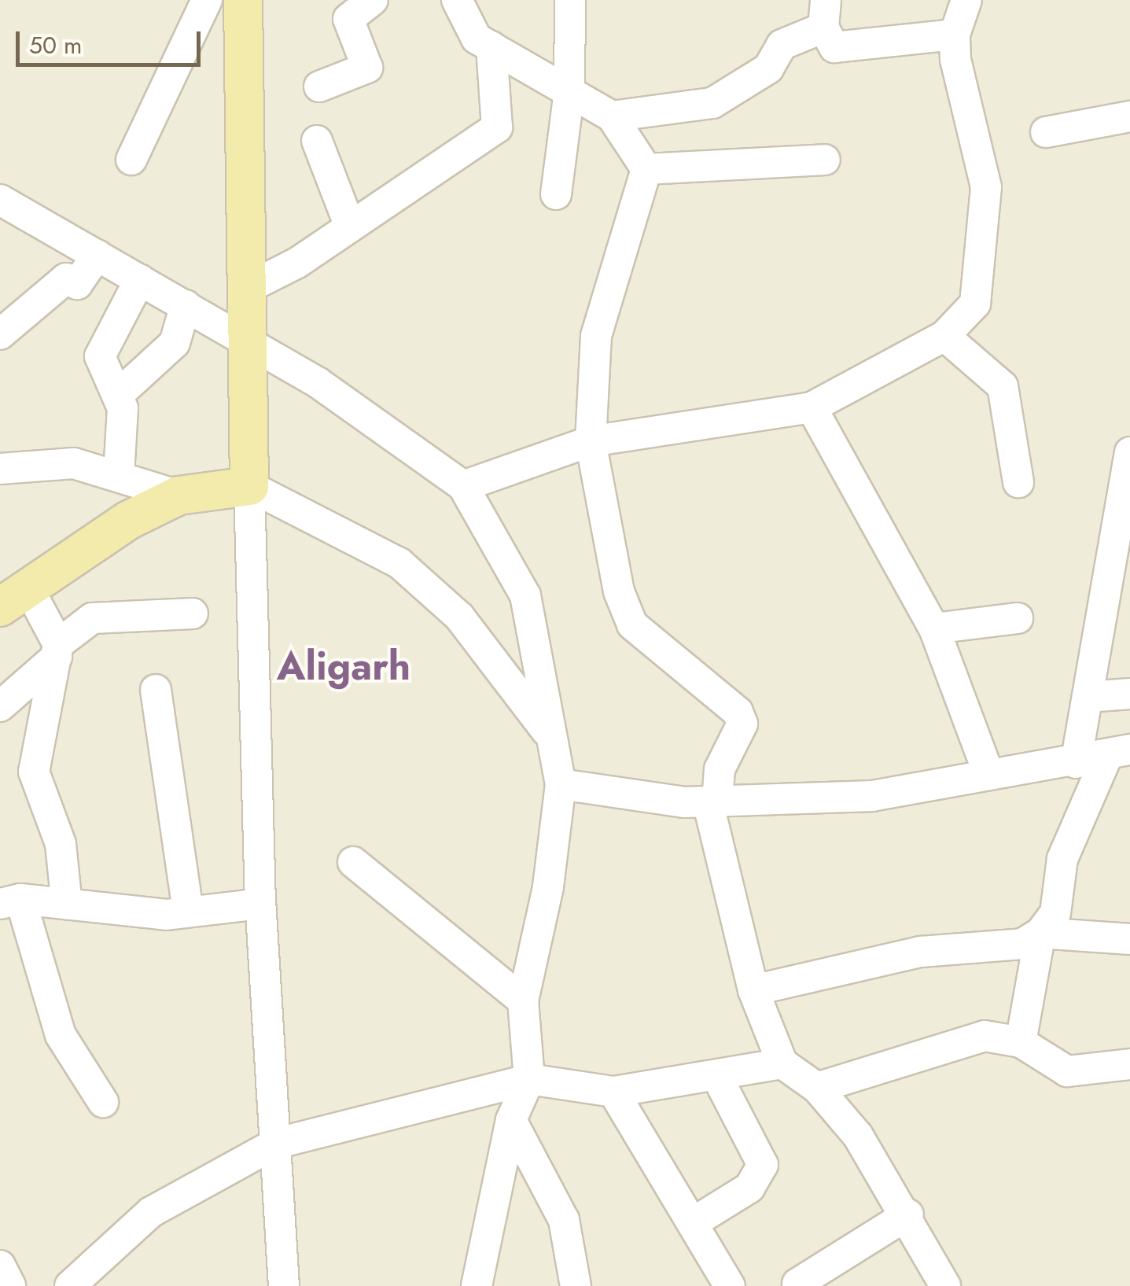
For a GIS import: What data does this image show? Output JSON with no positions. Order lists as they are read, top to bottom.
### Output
{
  "districts": ["Aligarh"],
  "scale_bar": "50 m"
}
